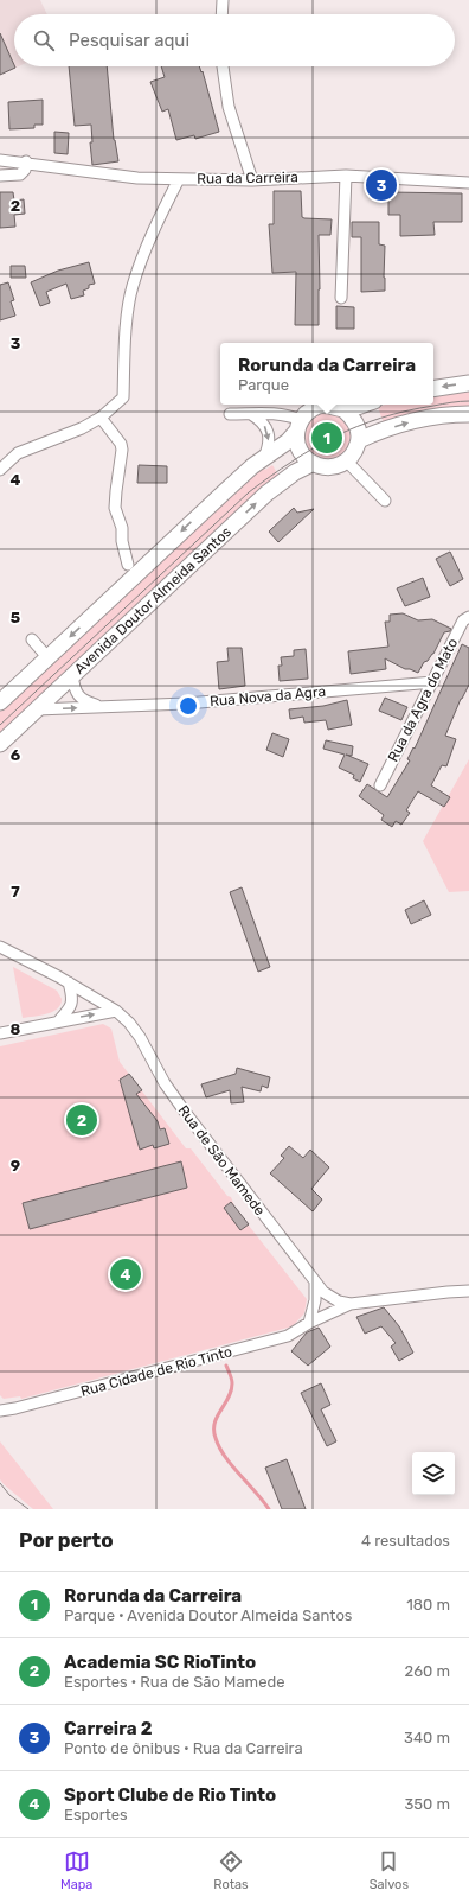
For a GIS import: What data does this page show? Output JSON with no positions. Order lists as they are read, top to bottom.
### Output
{
  "streets": {
    "main road": ["Avenida Doutor Almeida Santos"],
    "street": [
      "Rua da Carreira",
      "Rua Nova da Agra",
      "Rua da Agra do Mato",
      "Rua de São Mamede",
      "Rua Cidade de Rio Tinto"
    ]
  },
  "crossings": [
    ["Avenida Doutor Almeida Santos", "Rua Nova da Agra"],
    ["Rua Nova da Agra", "Rua da Agra do Mato"],
    ["Rua de São Mamede", "Rua Cidade de Rio Tinto"]
  ],
  "page": {
    "search": "Pesquisar aqui",
    "pins": [
      "3",
      "1",
      "2",
      "4"
    ],
    "popup": ["Rorunda da Carreira", "Parque"],
    "heading": ["Por perto", "4 resultados"],
    "list": [
      {
        "mark": "1",
        "name": "Rorunda da Carreira",
        "note": "Parque · Avenida Doutor Almeida Santos",
        "value": "180 m"
      },
      {
        "mark": "2",
        "name": "Academia SC RioTinto",
        "note": "Esportes · Rua de São Mamede",
        "value": "260 m"
      },
      {
        "mark": "3",
        "name": "Carreira 2",
        "note": "Ponto de ônibus · Rua da Carreira",
        "value": "340 m"
      },
      {
        "mark": "4",
        "name": "Sport Clube de Rio Tinto",
        "note": "Esportes",
        "value": "350 m"
      }
    ],
    "nav": ["Mapa", "Rotas", "Salvos"]
  },
  "grid": {
    "rows": [
      "2",
      "3",
      "4",
      "5",
      "6",
      "7",
      "8",
      "9"
    ]
  }
}
